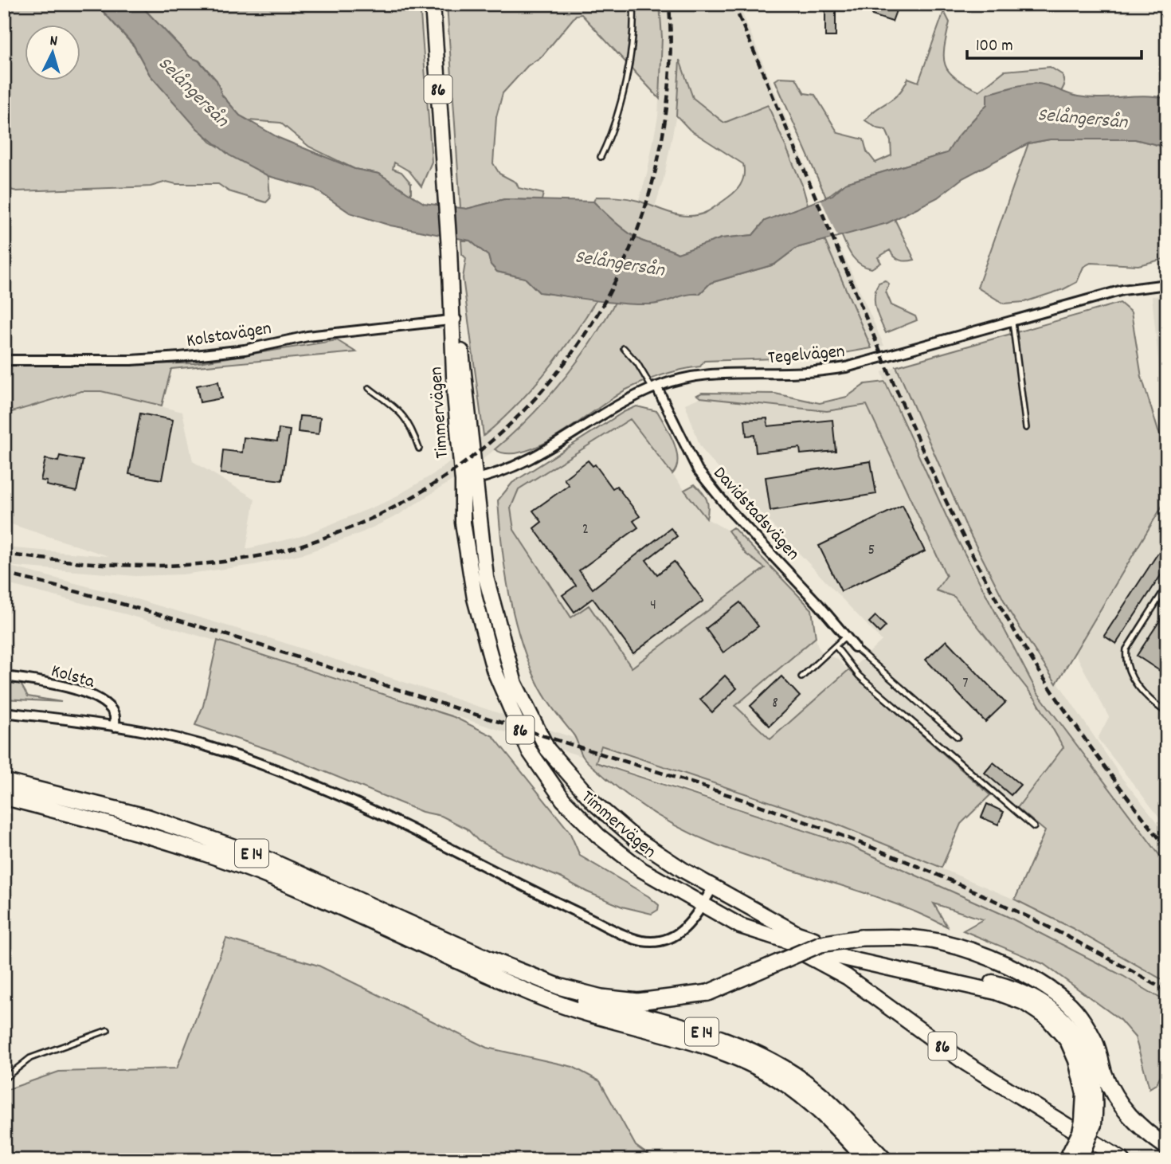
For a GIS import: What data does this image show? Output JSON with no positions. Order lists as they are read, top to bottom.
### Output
{
  "streets": {
    "highway": ["E 14"],
    "main road": ["86", "Timmervägen"],
    "street": [
      "Kolstavägen",
      "Tegelvägen",
      "Davidstadsvägen",
      "Kolsta"
    ]
  },
  "crossings": [
    ["86", "Timmervägen"],
    ["86", "E 14"],
    ["Kolstavägen", "Timmervägen"],
    ["Tegelvägen", "Timmervägen"],
    ["Tegelvägen", "Davidstadsvägen"]
  ],
  "water": ["Selångersån"],
  "house_numbers": [
    "2",
    "5",
    "4",
    "7",
    "8"
  ],
  "scale_bar": "100 m",
  "north": "top"
}
